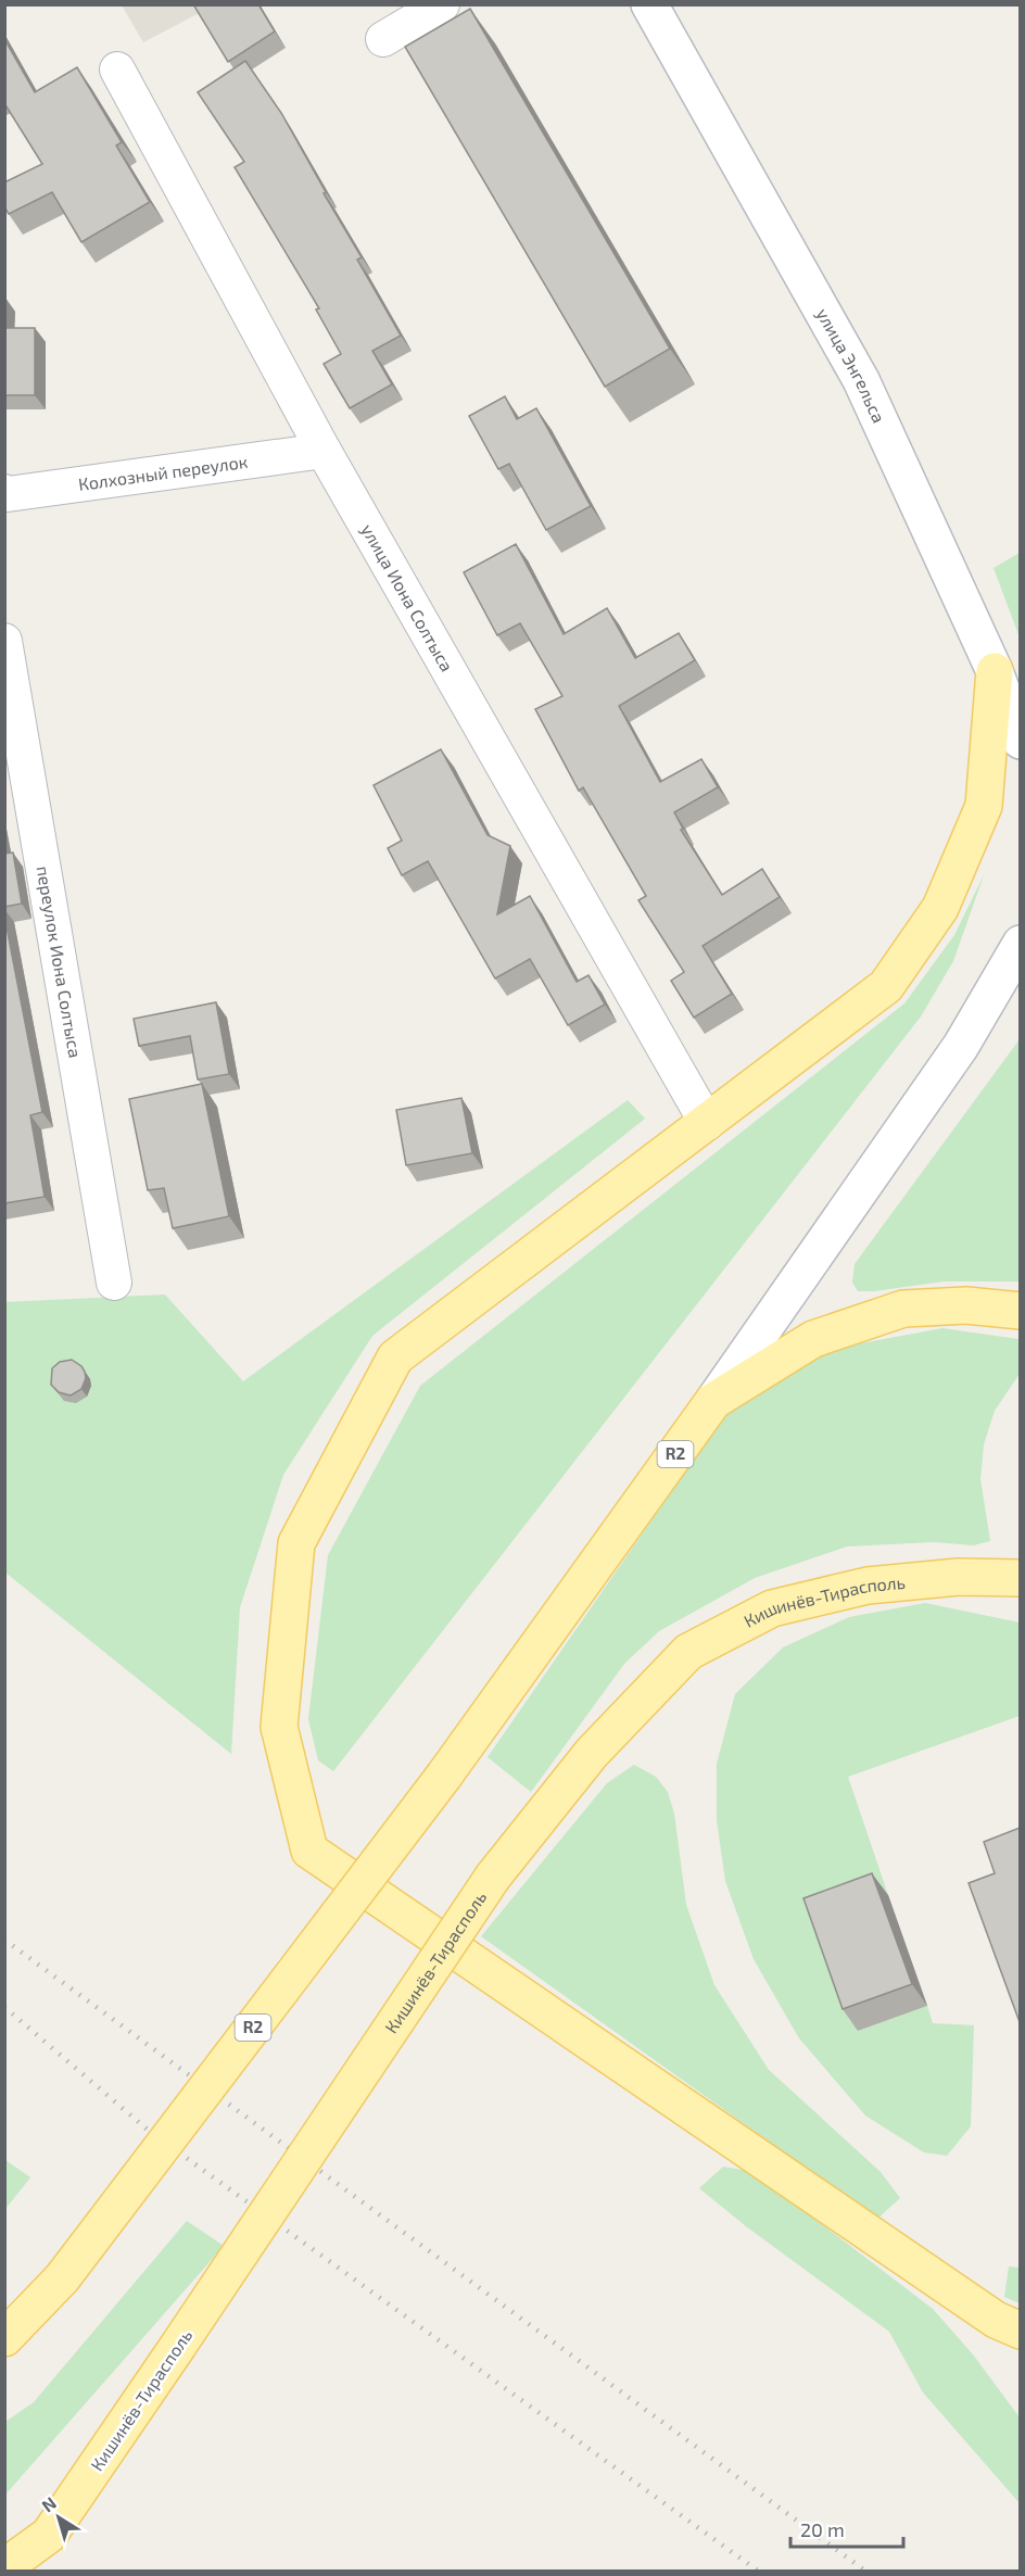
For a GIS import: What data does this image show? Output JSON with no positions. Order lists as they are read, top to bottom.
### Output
{
  "streets": {
    "main road": ["R2", "Кишинёв-Тирасполь"],
    "street": [
      "улица Энгельса",
      "Колхозный переулок",
      "улица Иона Солтыса",
      "переулок Иона Солтыса"
    ]
  },
  "crossings": [
    ["Колхозный переулок", "улица Иона Солтыса"]
  ],
  "scale_bar": "20 m",
  "north": "top left"
}
